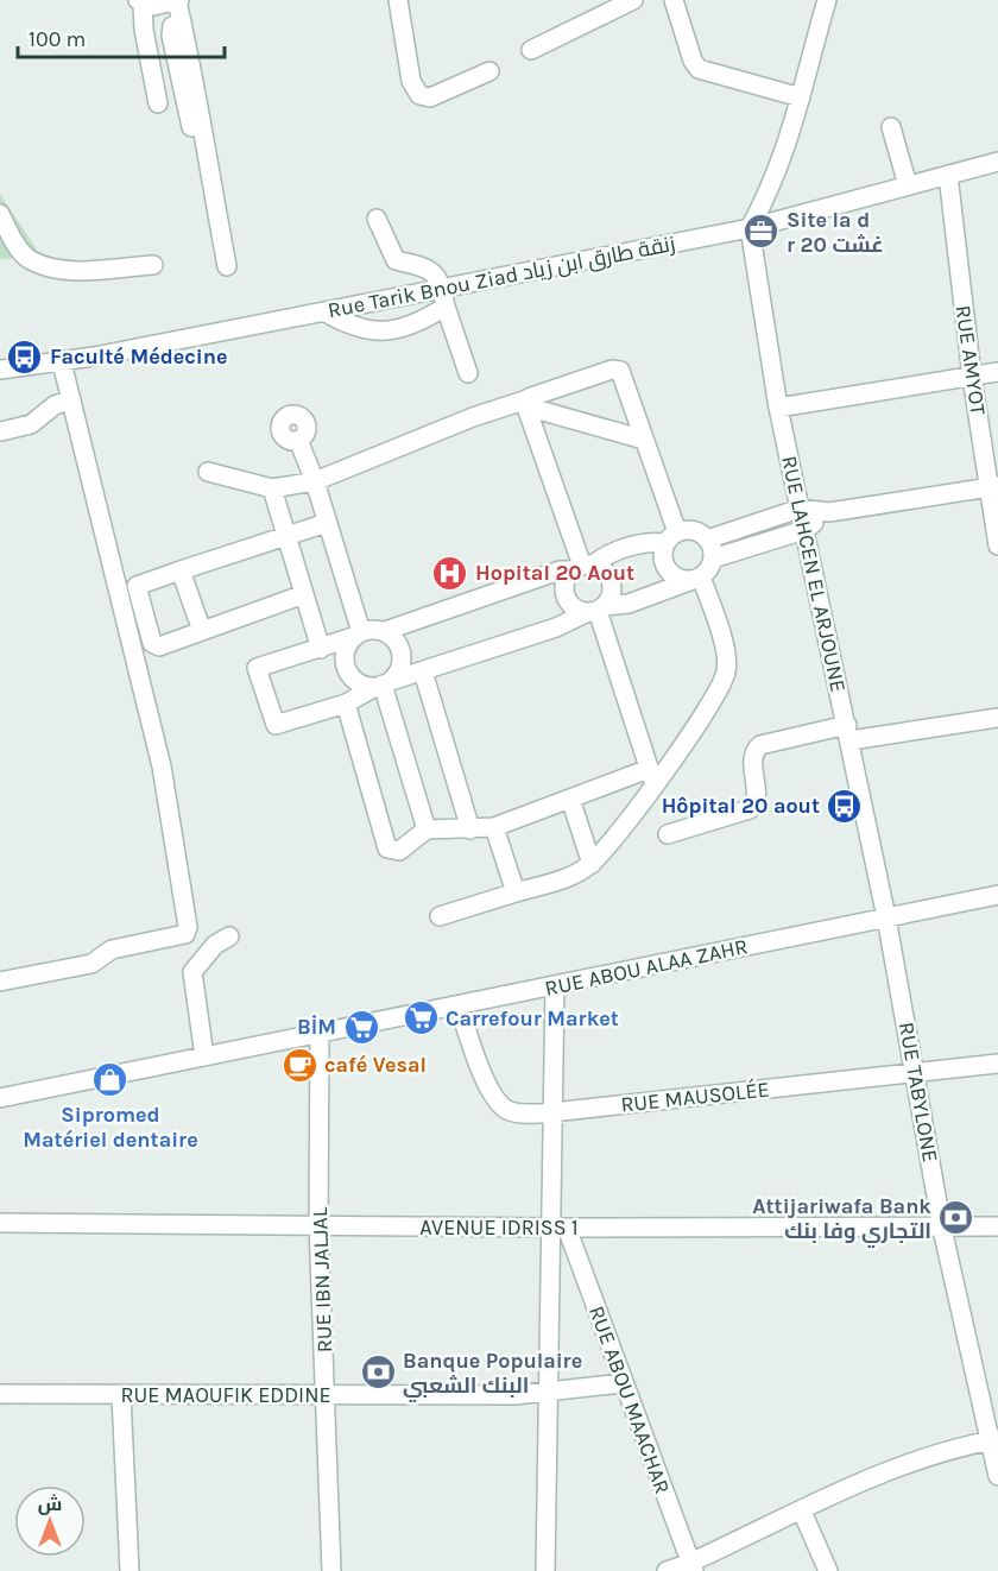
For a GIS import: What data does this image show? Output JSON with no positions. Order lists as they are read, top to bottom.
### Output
{
  "streets": {
    "street": [
      "Rue Tarik Bnou Ziad زنقة طارق ابن زياد",
      "RUE AMYOT",
      "RUE LAHCEN EL ARJOUNE",
      "RUE ABOU ALAA ZAHR",
      "RUE TABYLONE",
      "RUE MAUSOLÉE",
      "AVENUE IDRISS 1",
      "RUE IBN JALJAL",
      "RUE MAOUFIK EDDINE",
      "RUE ABOU MAACHAR"
    ]
  },
  "crossings": [
    ["Rue Tarik Bnou Ziad زنقة طارق ابن زياد", "RUE AMYOT"],
    ["Rue Tarik Bnou Ziad زنقة طارق ابن زياد", "RUE LAHCEN EL ARJOUNE"],
    ["RUE LAHCEN EL ARJOUNE", "RUE ABOU ALAA ZAHR"],
    ["RUE LAHCEN EL ARJOUNE", "RUE TABYLONE"],
    ["RUE ABOU ALAA ZAHR", "RUE TABYLONE"],
    ["RUE ABOU ALAA ZAHR", "RUE MAUSOLÉE"],
    ["RUE ABOU ALAA ZAHR", "RUE IBN JALJAL"],
    ["RUE TABYLONE", "RUE MAUSOLÉE"],
    ["RUE TABYLONE", "AVENUE IDRISS 1"],
    ["AVENUE IDRISS 1", "RUE IBN JALJAL"],
    ["AVENUE IDRISS 1", "RUE ABOU MAACHAR"],
    ["RUE IBN JALJAL", "RUE MAOUFIK EDDINE"],
    ["RUE MAOUFIK EDDINE", "RUE ABOU MAACHAR"]
  ],
  "places": {
    "office": ["Site la d r 20 غشت"],
    "bus stop": ["Faculté Médecine", "Hôpital 20 aout"],
    "hospital": ["Hopital 20 Aout"],
    "supermarket": ["Carrefour Market", "BİM"],
    "cafe": ["café Vesal"],
    "shop": ["Sipromed Matériel dentaire"],
    "bank": ["Attijariwafa Bank التجاري وفا بنك", "Banque Populaire البنك الشعبي"]
  },
  "scale_bar": "100 m",
  "north": "top"
}
